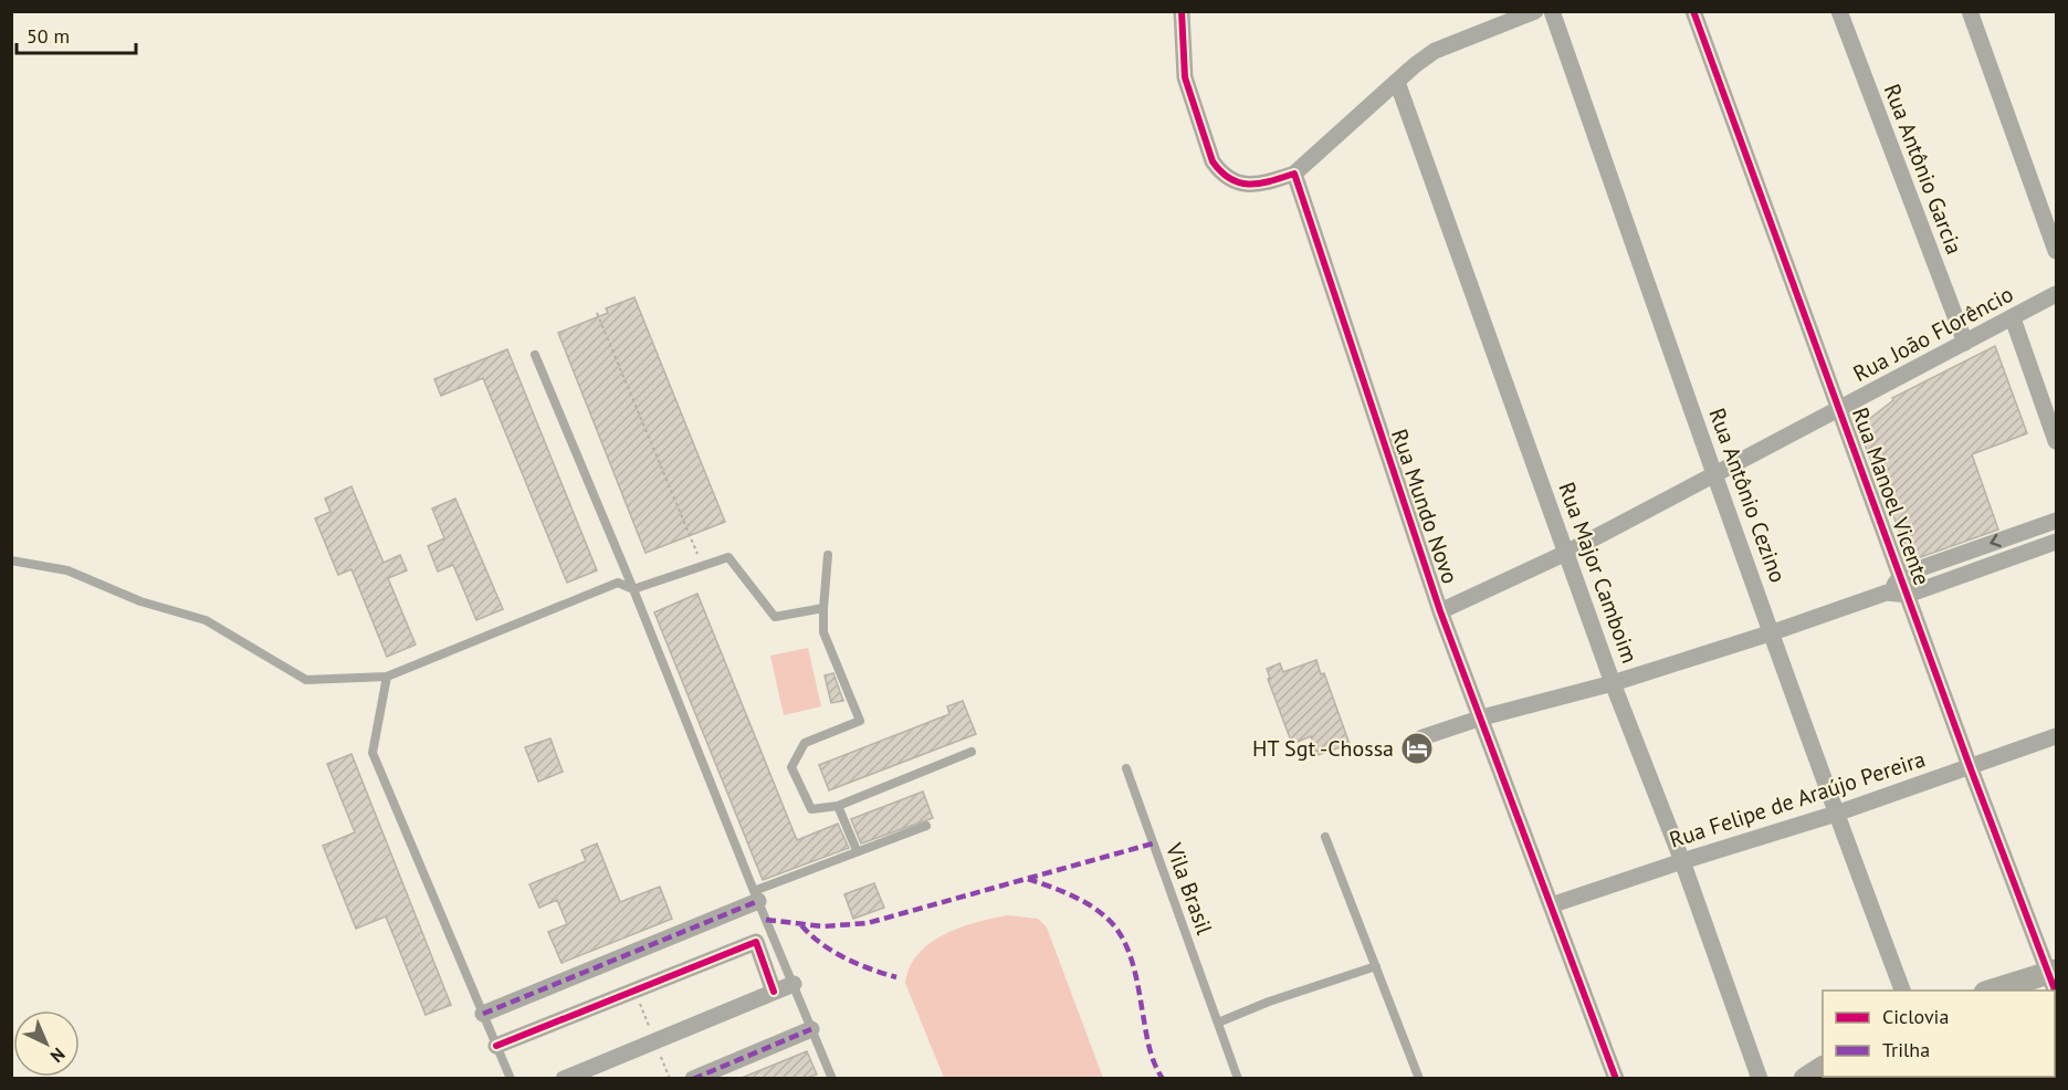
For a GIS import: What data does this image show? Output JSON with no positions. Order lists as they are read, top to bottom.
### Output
{
  "streets": {
    "street": [
      "Rua Antônio Garcia",
      "Rua João Florêncio",
      "Rua Antônio Cezino",
      "Rua Manoel Vicente",
      "Rua Mundo Novo",
      "Rua Major Camboim",
      "Rua Felipe de Araújo Pereira"
    ],
    "lane": ["Vila Brasil"]
  },
  "crossings": [
    ["Rua Antônio Garcia", "Rua João Florêncio"],
    ["Rua João Florêncio", "Rua Antônio Cezino"],
    ["Rua João Florêncio", "Rua Manoel Vicente"],
    ["Rua João Florêncio", "Rua Mundo Novo"],
    ["Rua João Florêncio", "Rua Major Camboim"],
    ["Rua Antônio Cezino", "Rua Felipe de Araújo Pereira"],
    ["Rua Manoel Vicente", "Rua Felipe de Araújo Pereira"],
    ["Rua Mundo Novo", "Rua Felipe de Araújo Pereira"],
    ["Rua Major Camboim", "Rua Felipe de Araújo Pereira"]
  ],
  "places": {
    "hotel": ["HT Sgt -Chossa"]
  },
  "legend": ["Ciclovia", "Trilha"],
  "scale_bar": "50 m",
  "north": "bottom right"
}
